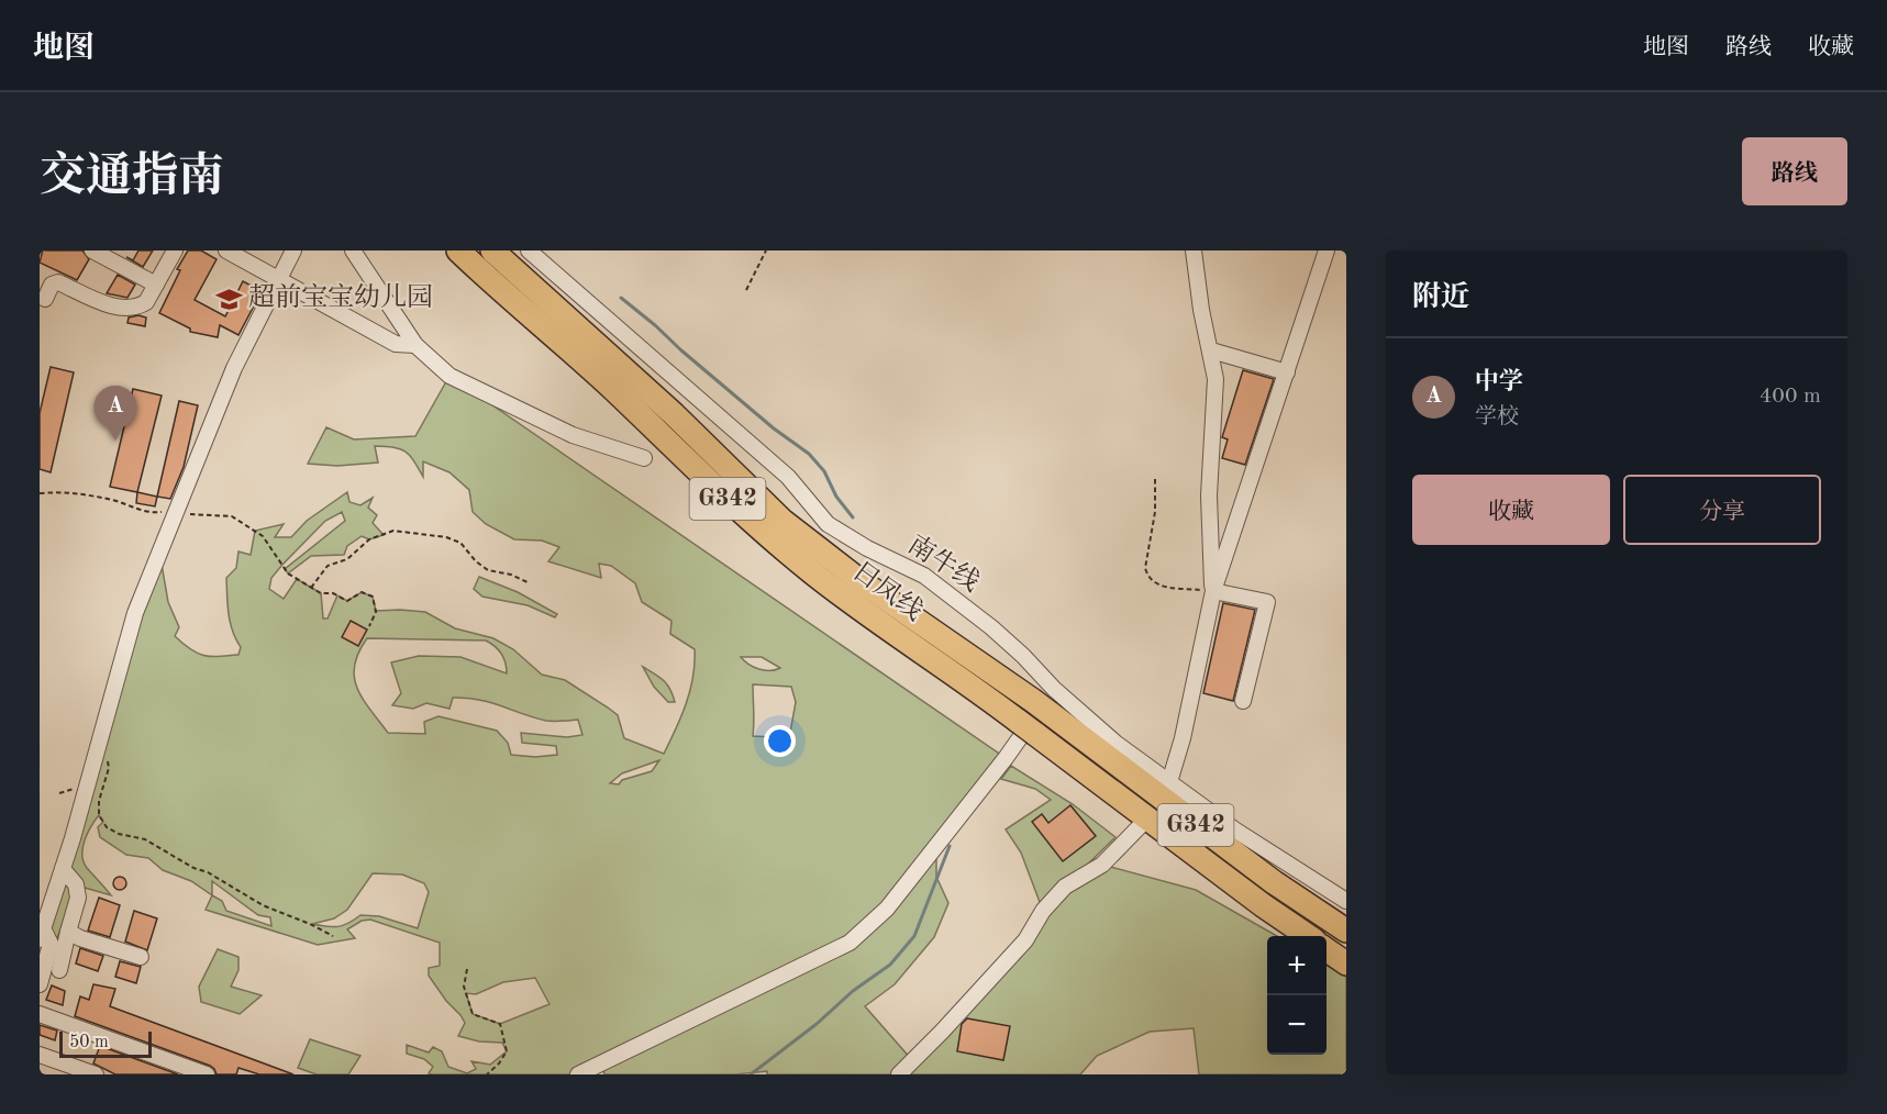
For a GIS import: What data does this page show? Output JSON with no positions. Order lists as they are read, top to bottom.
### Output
{
  "streets": {
    "highway": ["G342", "日凤线"],
    "street": ["南牛线"]
  },
  "crossings": [
    ["南牛线", "日凤线"]
  ],
  "places": {
    "school or university": ["超前宝宝幼儿园"]
  },
  "scale_bar": "50 m",
  "page": {
    "header": "地图",
    "nav": ["地图", "路线", "收藏"],
    "title": "交通指南",
    "buttons": [
      "路线",
      ["收藏", "分享"]
    ],
    "heading": "附近",
    "list": [
      {
        "mark": "A",
        "name": "中学",
        "note": "学校",
        "value": "400 m"
      }
    ],
    "pins": "A",
    "map_buttons": ["+", "−"],
    "scale": "50 m"
  }
}
